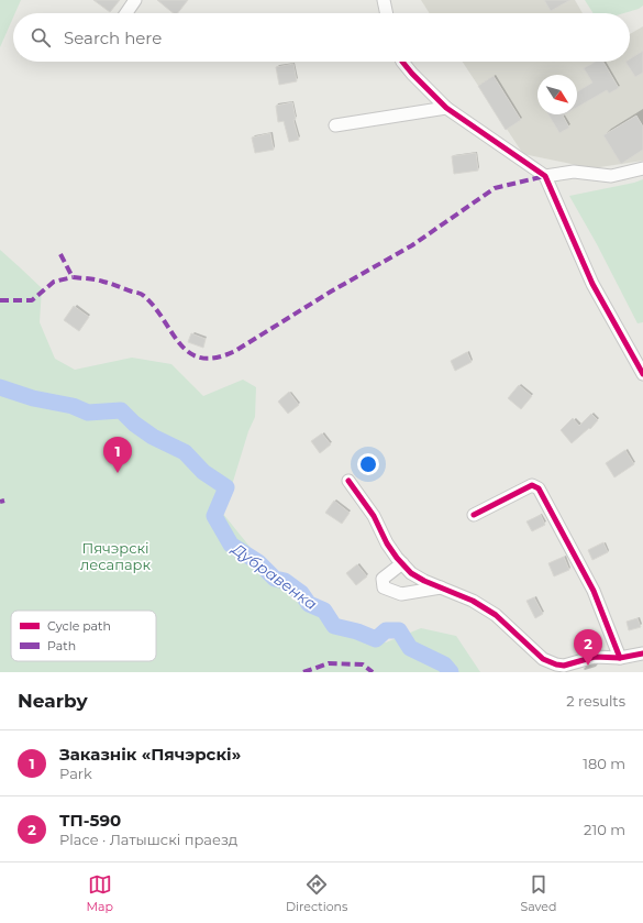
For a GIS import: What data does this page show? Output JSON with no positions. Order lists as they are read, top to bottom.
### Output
{
  "water": ["Дубравенка"],
  "parks": ["Пячэрскі лесапарк"],
  "legend": ["Cycle path", "Path"],
  "north": "bottom right",
  "page": {
    "search": "Search here",
    "pins": ["1", "2"],
    "heading": ["Nearby", "2 results"],
    "list": [
      {
        "mark": "1",
        "name": "Заказнік «Пячэрскі»",
        "note": "Park",
        "value": "180 m"
      },
      {
        "mark": "2",
        "name": "ТП-590",
        "note": "Place · Латышскі праезд",
        "value": "210 m"
      }
    ],
    "nav": ["Map", "Directions", "Saved"]
  }
}
